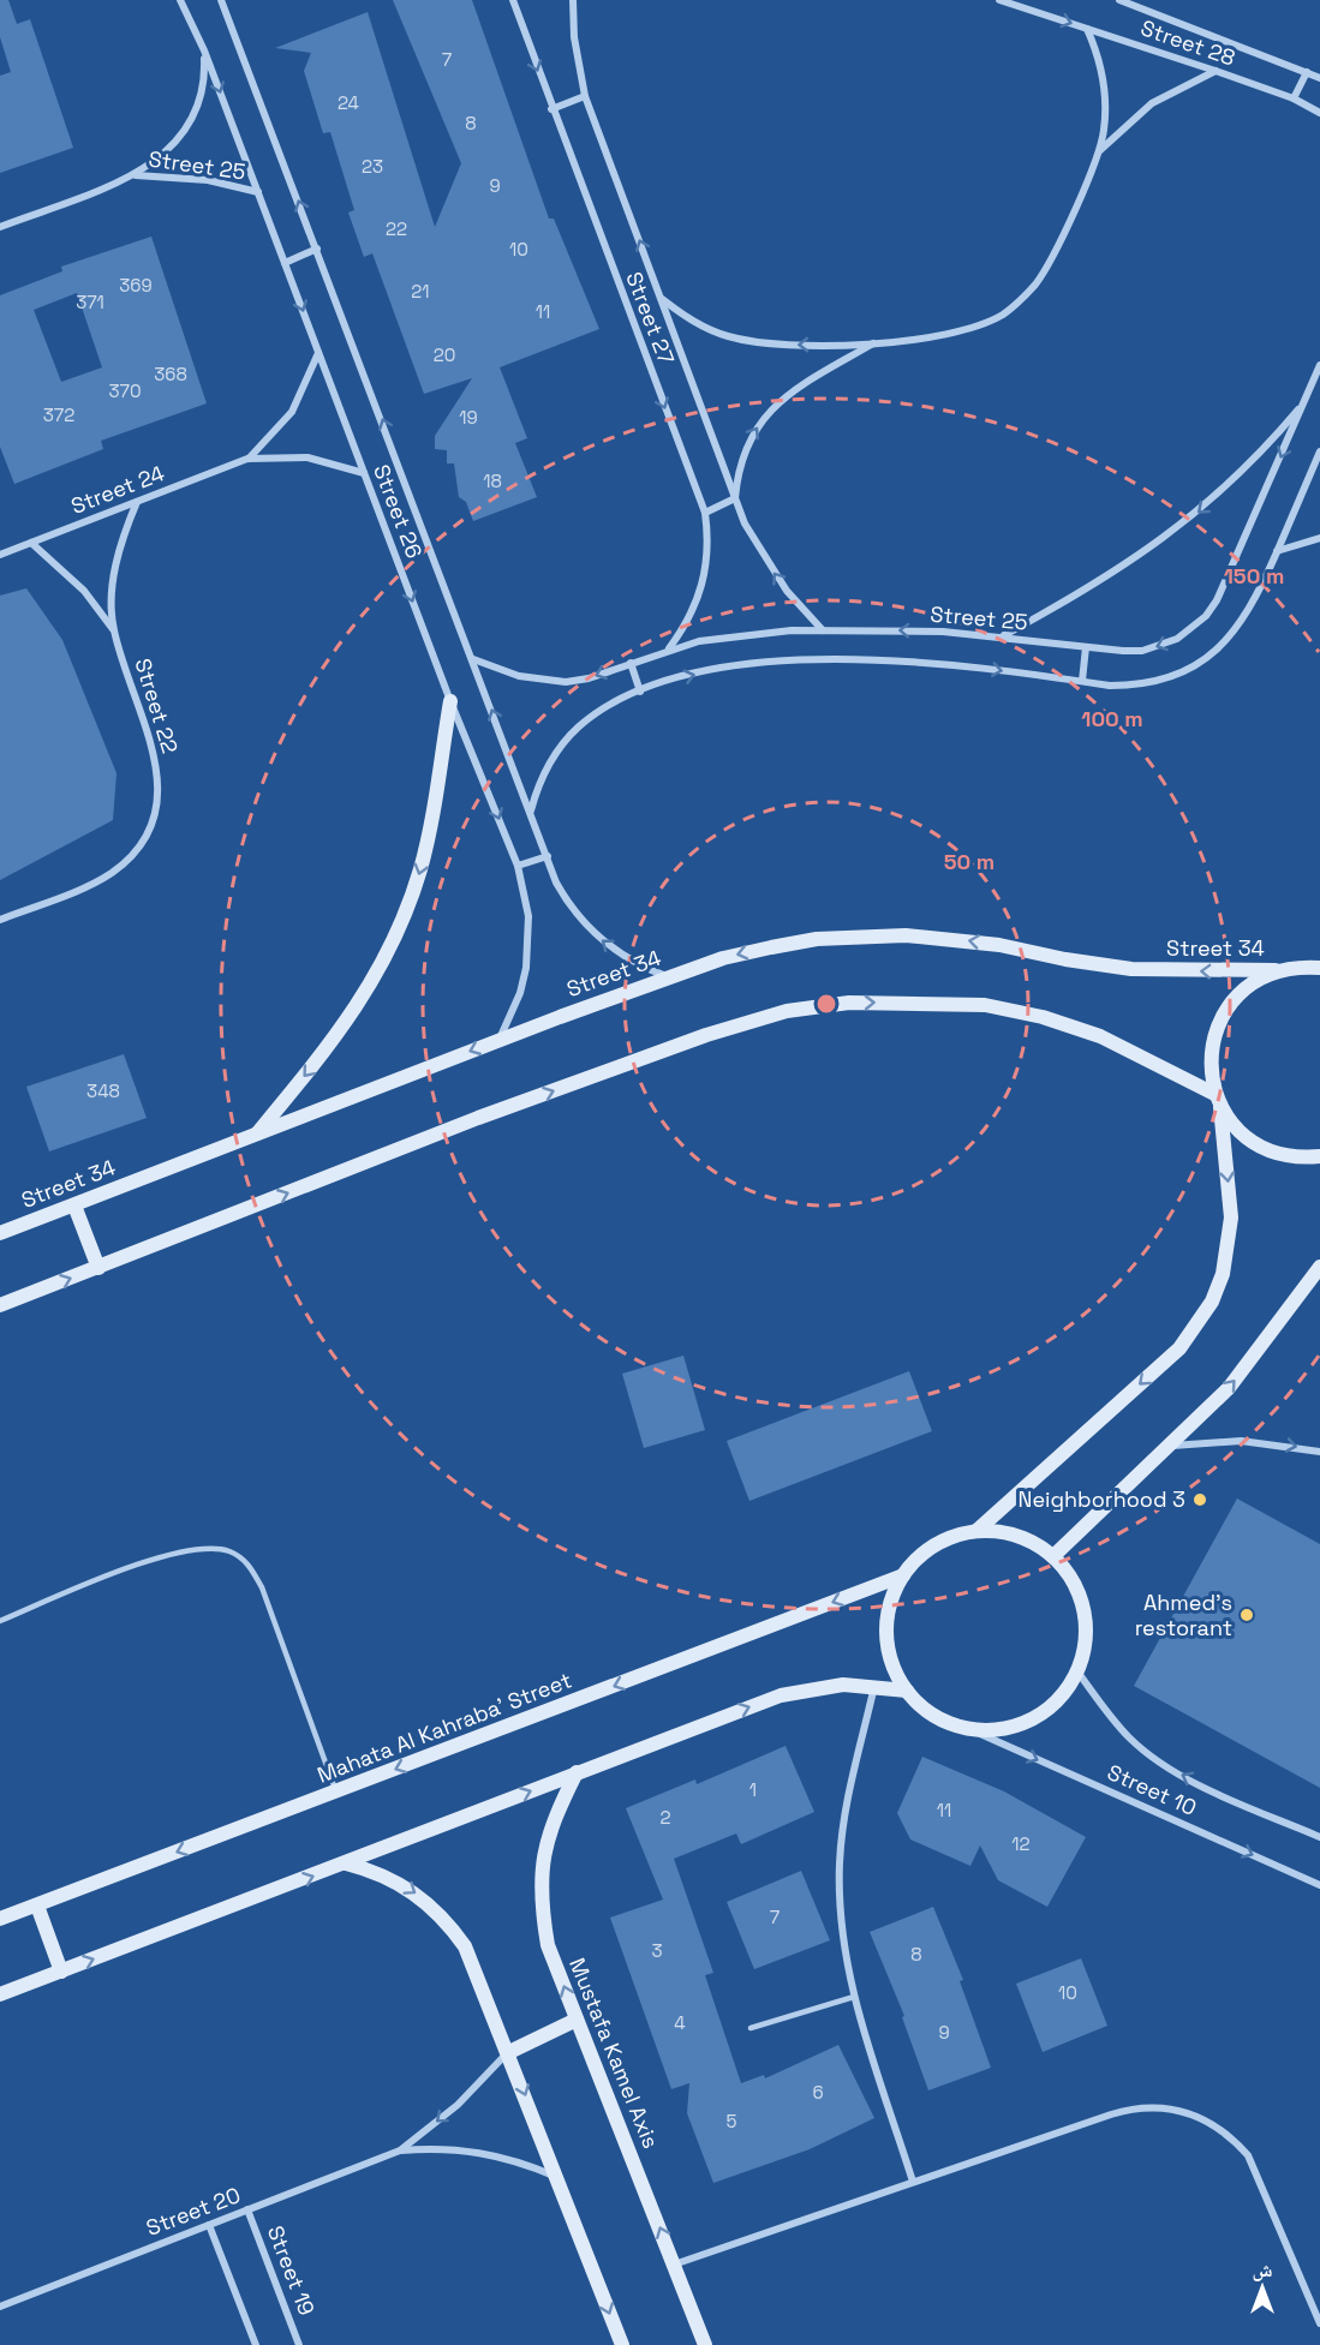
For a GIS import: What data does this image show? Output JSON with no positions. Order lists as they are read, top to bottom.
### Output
{
  "streets": {
    "street": [
      "Street 28",
      "Street 25",
      "Street 27",
      "Street 24",
      "Street 26",
      "Street 22",
      "Street 34",
      "Mahata Al Kahraba' Street",
      "Street 10",
      "Mustafa Kamel Axis",
      "Street 20",
      "Street 19"
    ]
  },
  "crossings": [
    ["Street 25", "Street 27"],
    ["Street 25", "Street 26"],
    ["Street 24", "Street 26"],
    ["Street 24", "Street 22"],
    ["Street 26", "Street 34"],
    ["Mahata Al Kahraba' Street", "Street 10"],
    ["Street 20", "Street 19"]
  ],
  "places": ["Neighborhood 3", "Ahmed's restorant"],
  "house_numbers": [
    "7",
    "24",
    "8",
    "23",
    "9",
    "22",
    "10",
    "369",
    "21",
    "371",
    "11",
    "20",
    "368",
    "370",
    "372",
    "19",
    "18",
    "348",
    "1",
    "11",
    "2",
    "12",
    "7",
    "3",
    "8",
    "10",
    "4",
    "9",
    "6",
    "5"
  ],
  "north": "top",
  "rings": ["150 m", "100 m", "50 m"]
}
